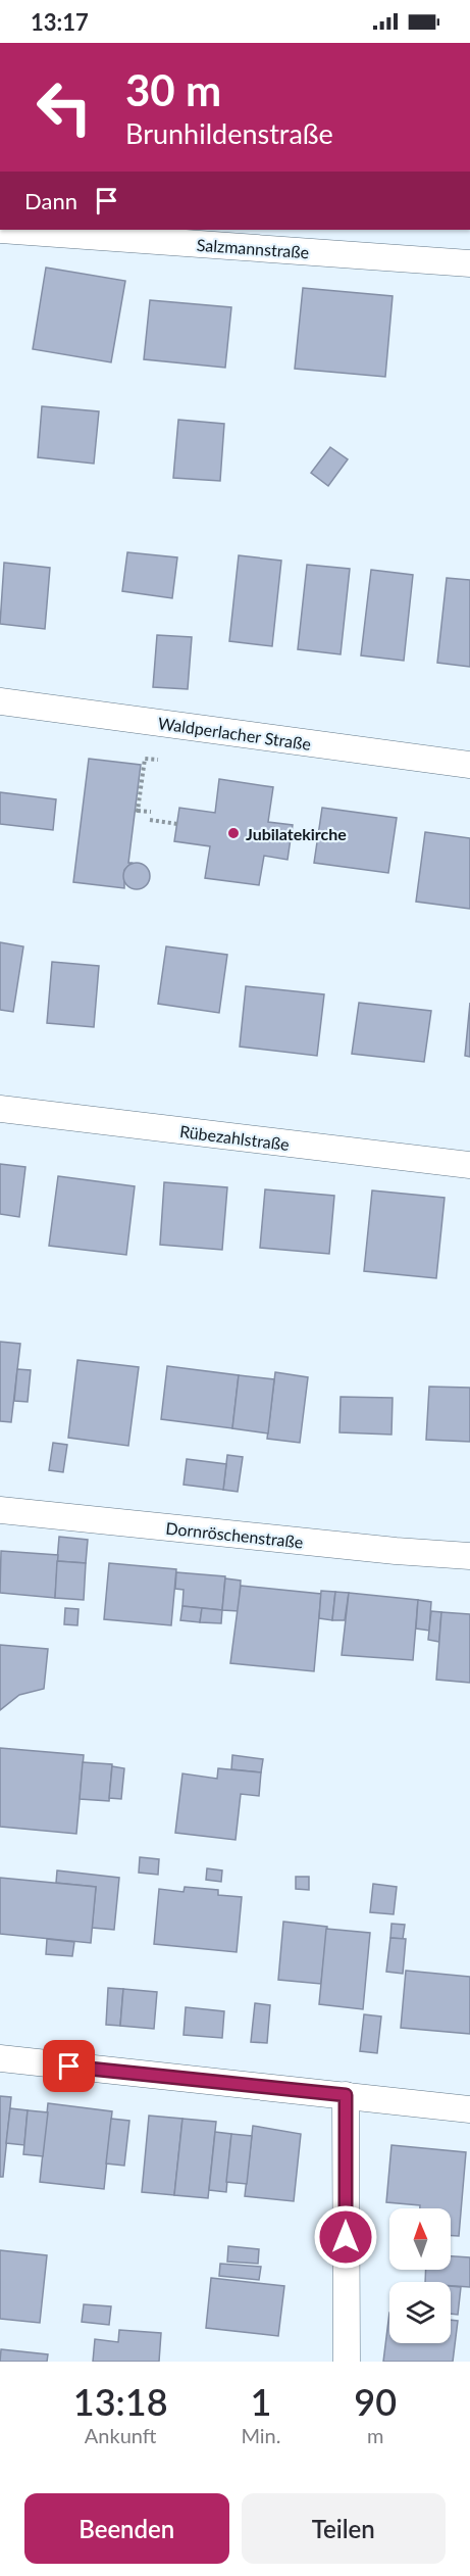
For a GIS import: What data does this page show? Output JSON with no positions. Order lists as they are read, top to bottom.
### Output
{
  "streets": {
    "street": [
      "Salzmannstraße",
      "Waldperlacher Straße",
      "Rübezahlstraße",
      "Dornröschenstraße"
    ]
  },
  "places": ["Jubilatekirche"],
  "north": "top",
  "page": {
    "status": "13:17",
    "turn": ["30 m", "Brunhildenstraße"],
    "then": "Dann",
    "eta": [
      "13:18",
      "Ankunft",
      "1",
      "Min.",
      "90",
      "m"
    ],
    "buttons": ["Beenden", "Teilen"]
  }
}
